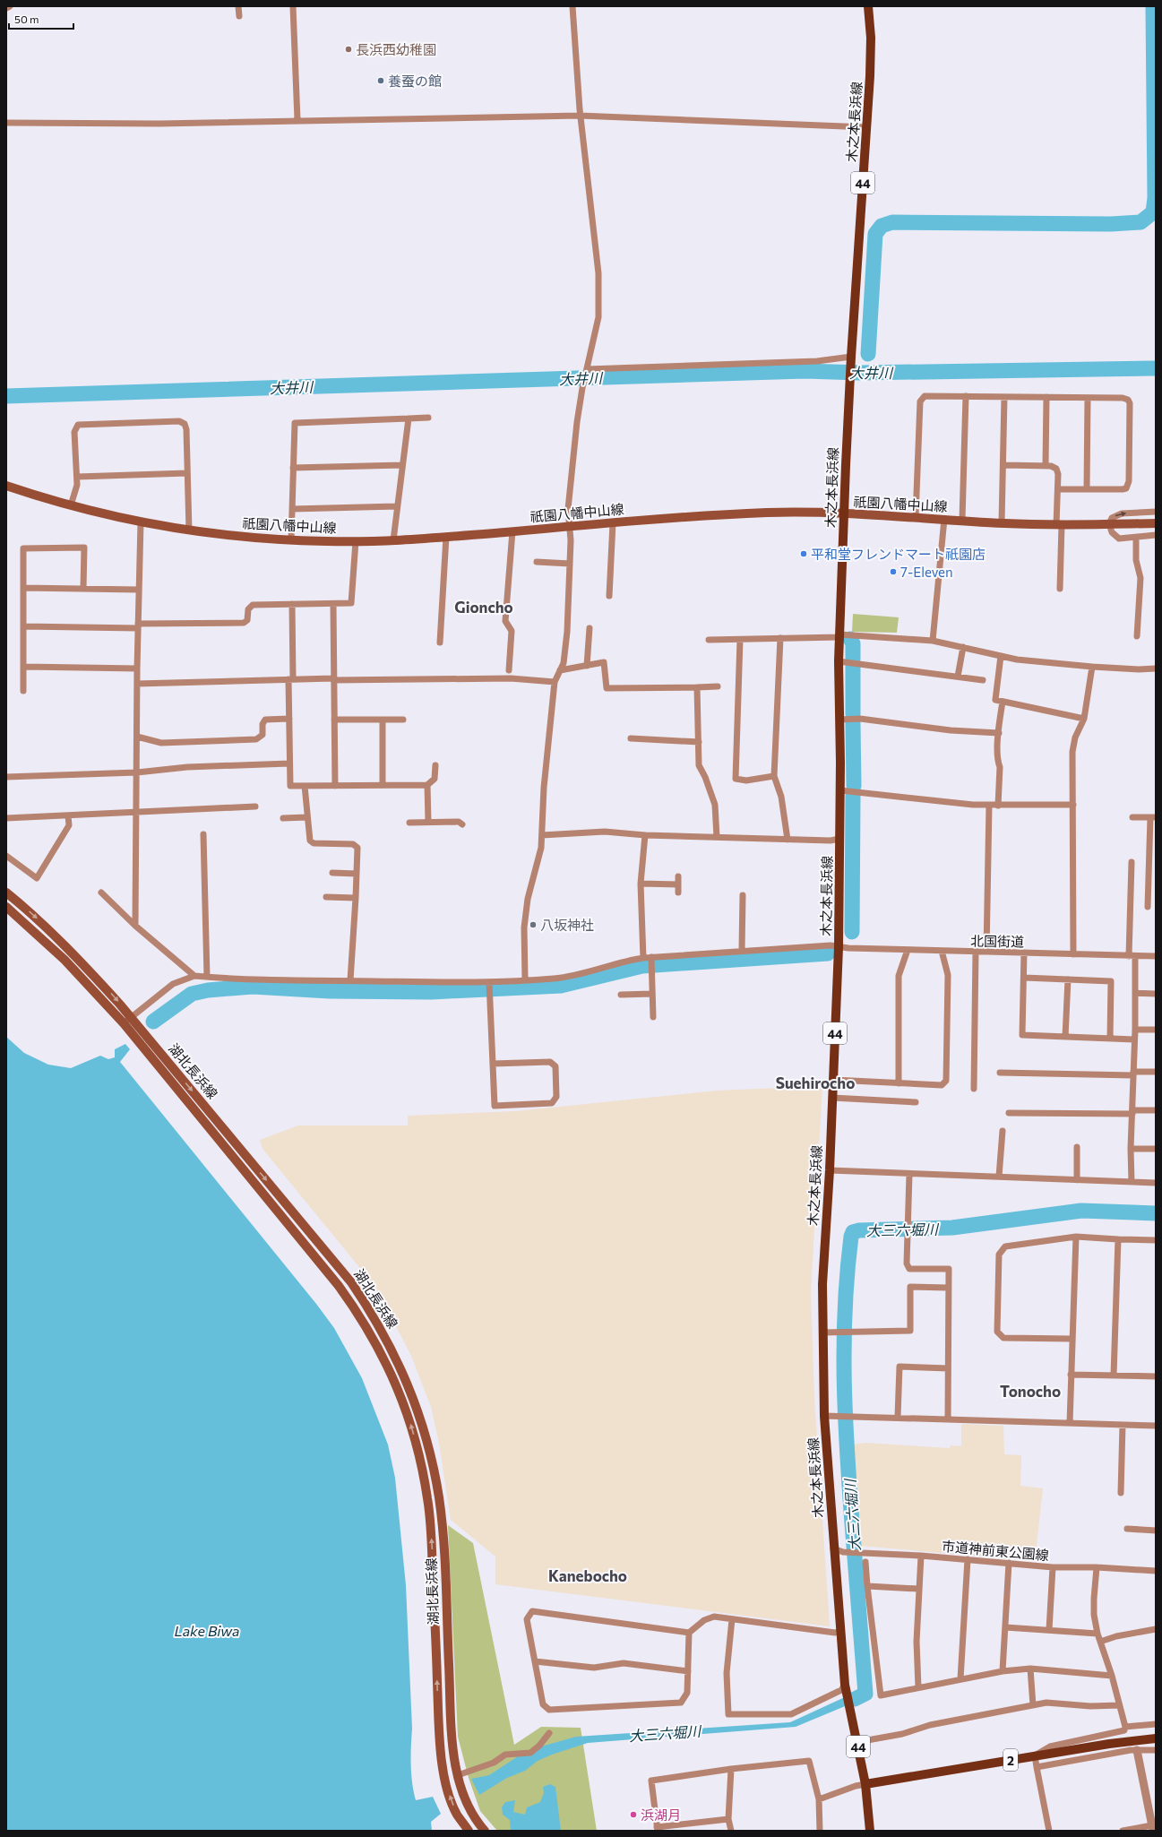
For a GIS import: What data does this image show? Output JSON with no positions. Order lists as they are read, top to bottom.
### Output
{
  "streets": {
    "main road": [
      "木之本長浜線",
      "44",
      "祇園八幡中山線",
      "湖北長浜線",
      "2"
    ],
    "street": ["北国街道", "市道神前東公園線"]
  },
  "crossings": [
    ["木之本長浜線", "祇園八幡中山線"],
    ["木之本長浜線", "北国街道"],
    ["木之本長浜線", "市道神前東公園線"],
    ["木之本長浜線", "2"]
  ],
  "districts": [
    "Gioncho",
    "Suehirocho",
    "Tonocho",
    "Kanebocho"
  ],
  "water": ["大井川", "大三六堀川", "Lake Biwa"],
  "places": [
    "長浜西幼稚園",
    "養蚕の館",
    "平和堂フレンドマート祇園店",
    "7-Eleven",
    "八坂神社",
    "浜湖月"
  ],
  "scale_bar": "50 m"
}
